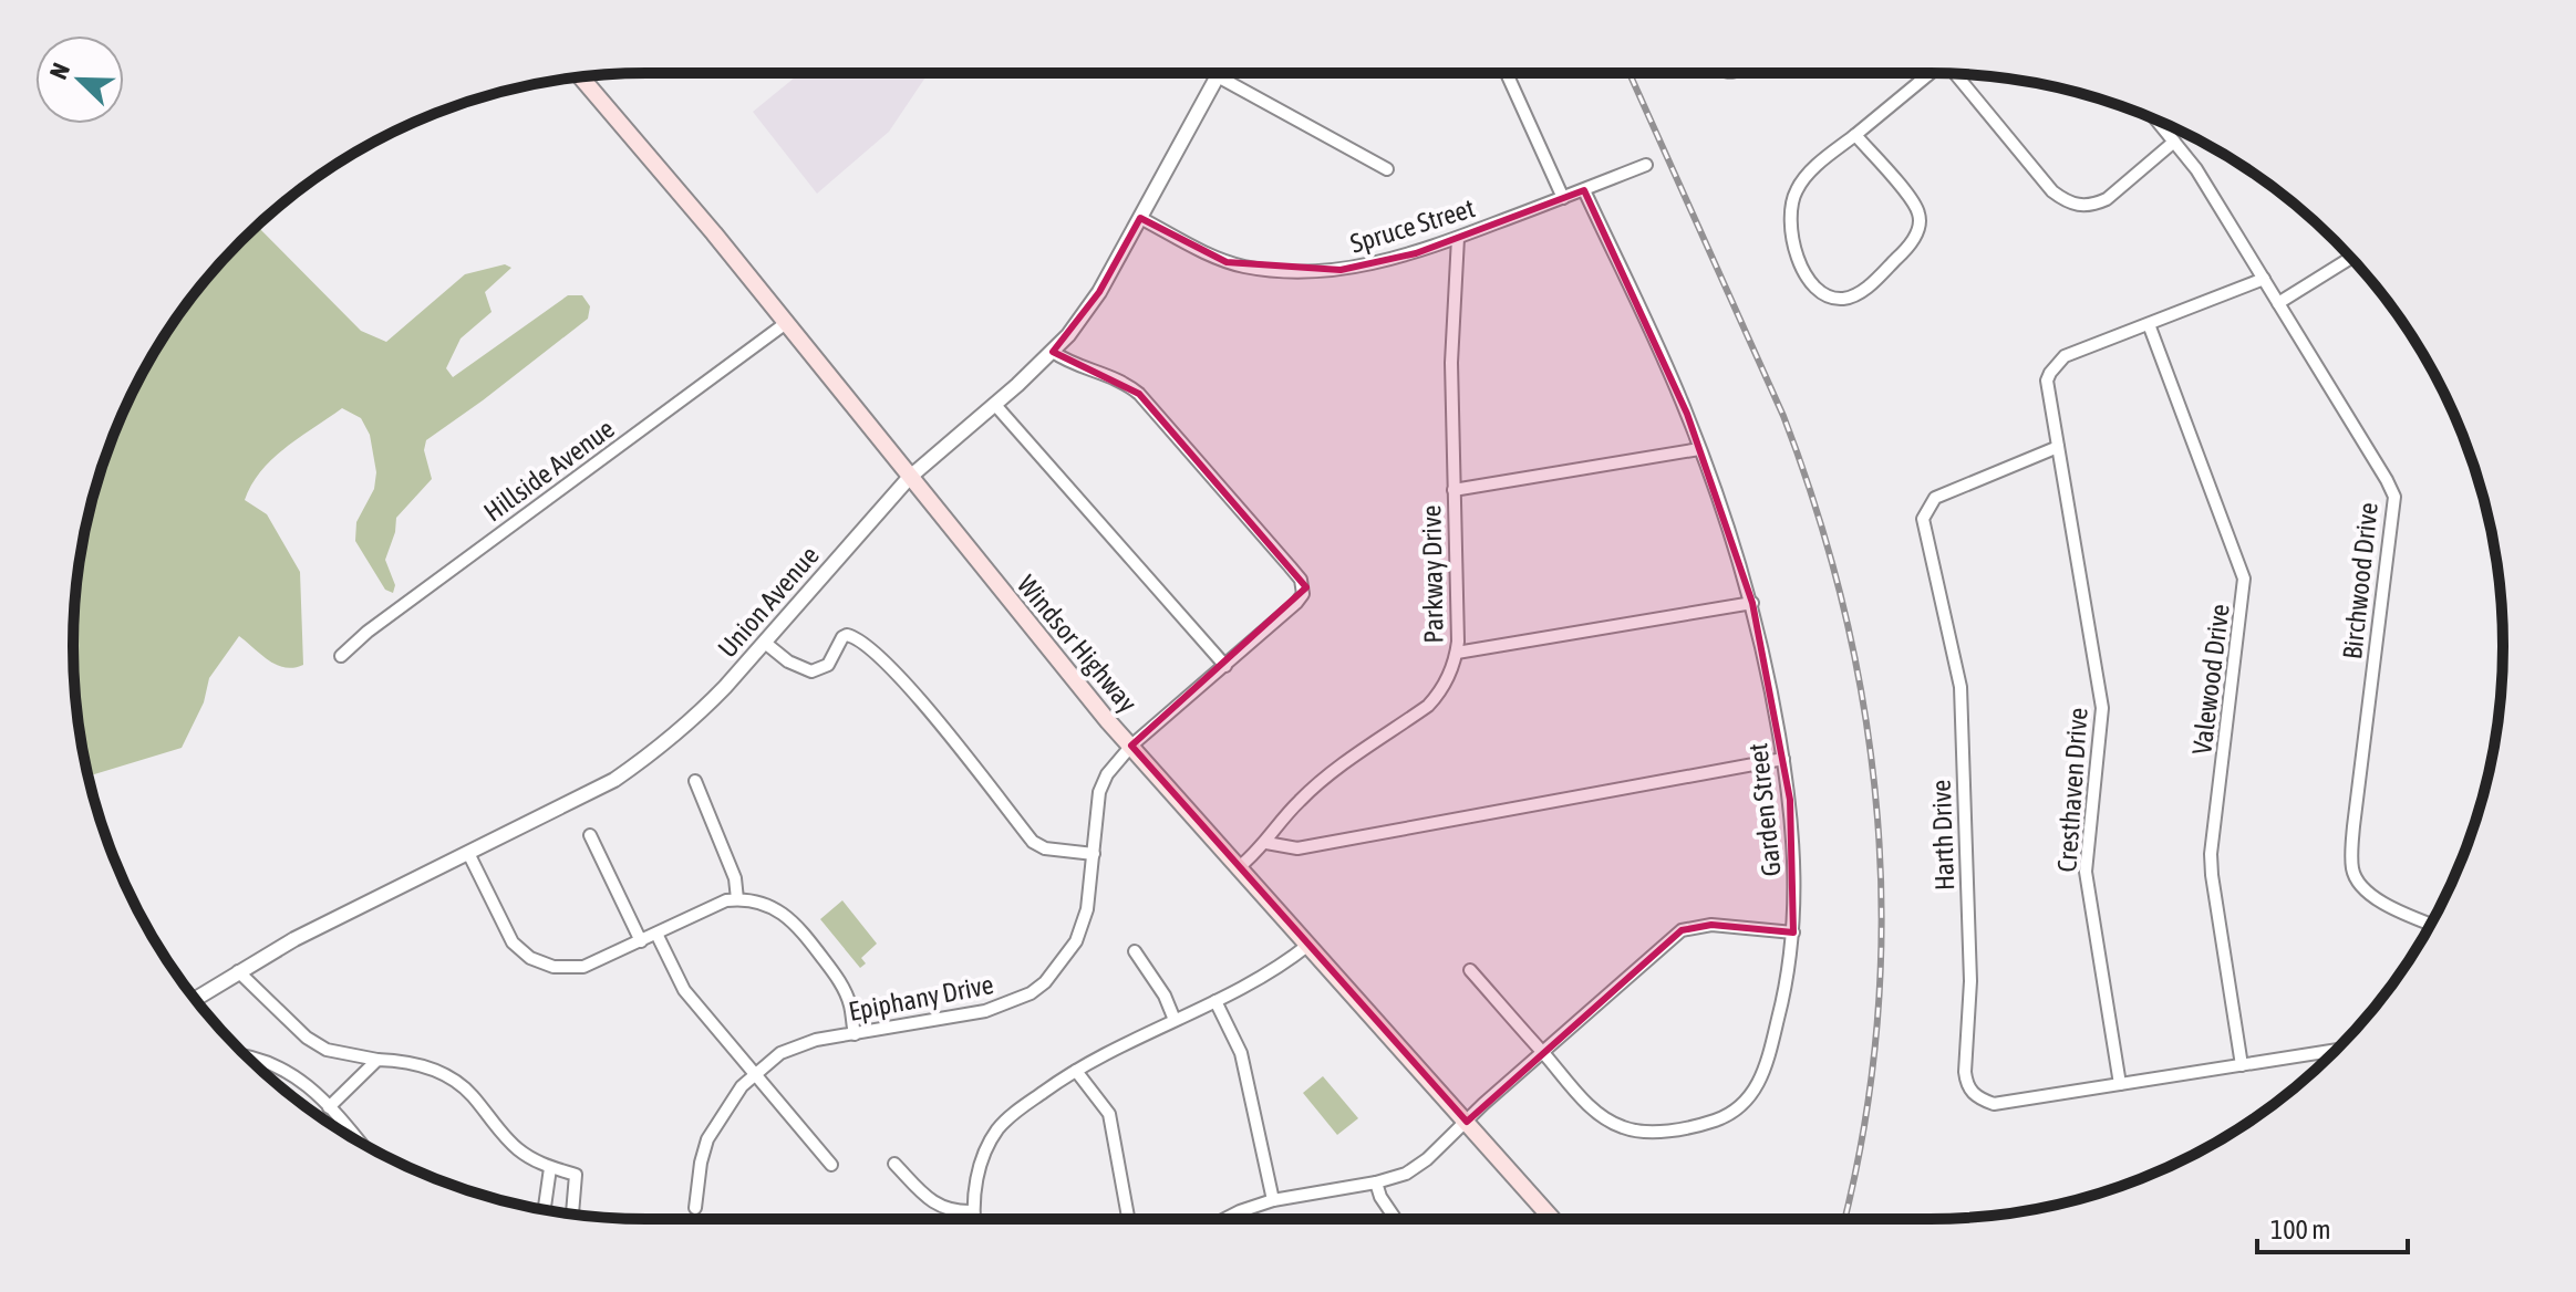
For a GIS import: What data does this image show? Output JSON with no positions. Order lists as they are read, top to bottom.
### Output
{
  "streets": {
    "main road": ["Windsor Highway"],
    "street": [
      "Spruce Street",
      "Hillside Avenue",
      "Parkway Drive",
      "Birchwood Drive",
      "Union Avenue",
      "Valewood Drive",
      "Cresthaven Drive",
      "Garden Street",
      "Harth Drive",
      "Epiphany Drive"
    ]
  },
  "crossings": [
    ["Spruce Street", "Parkway Drive"],
    ["Spruce Street", "Union Avenue"],
    ["Spruce Street", "Garden Street"],
    ["Hillside Avenue", "Windsor Highway"],
    ["Parkway Drive", "Windsor Highway"],
    ["Union Avenue", "Windsor Highway"],
    ["Union Avenue", "Epiphany Drive"],
    ["Windsor Highway", "Epiphany Drive"],
    ["Valewood Drive", "Harth Drive"],
    ["Cresthaven Drive", "Harth Drive"]
  ],
  "scale_bar": "100 m",
  "north": "top left"
}
